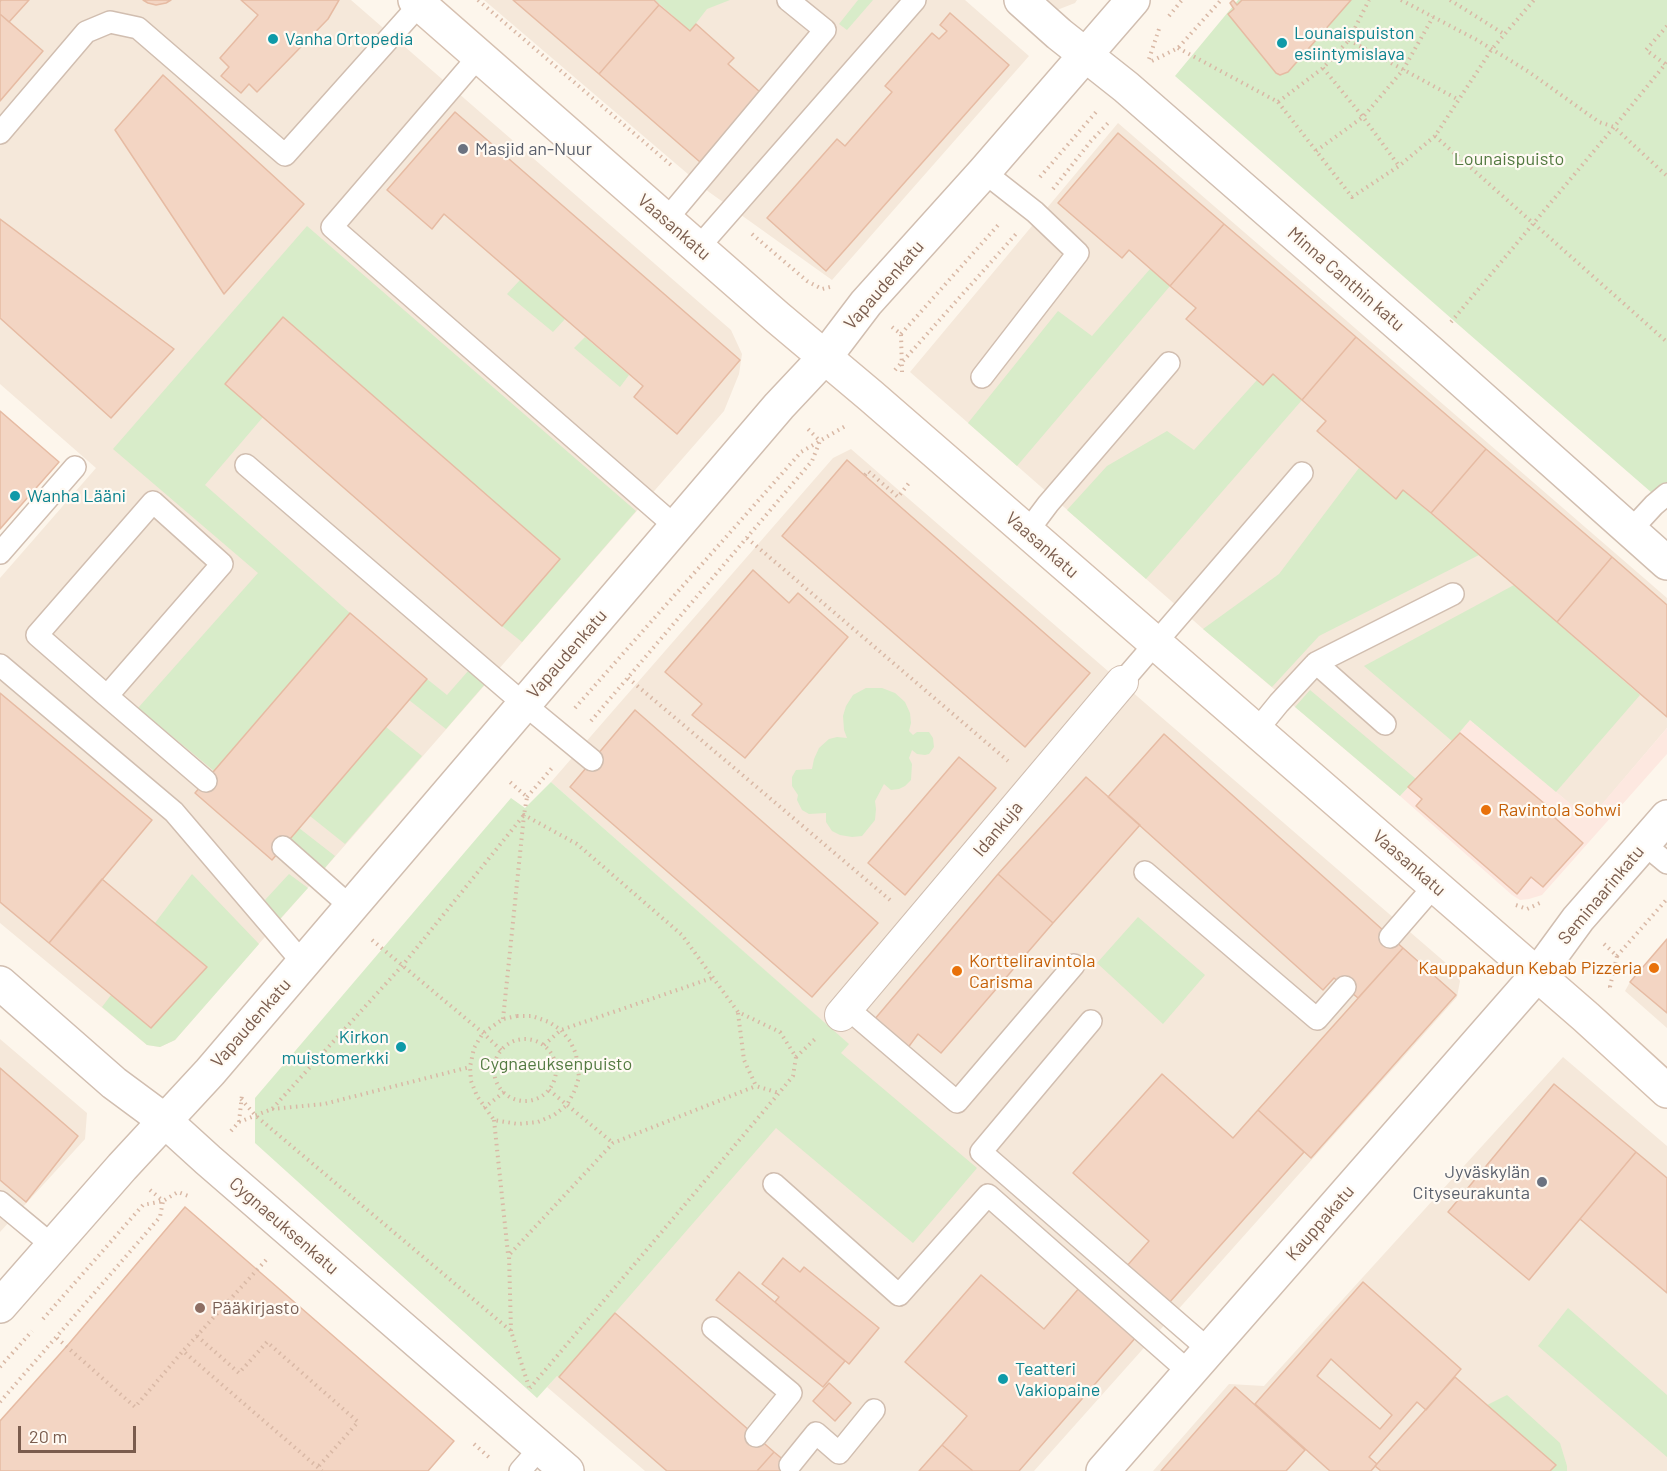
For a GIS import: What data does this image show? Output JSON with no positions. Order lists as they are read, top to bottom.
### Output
{
  "streets": {
    "street": [
      "Vaasankatu",
      "Minna Canthin katu",
      "Vapaudenkatu",
      "Idankuja",
      "Seminaarinkatu",
      "Kauppakatu",
      "Cygnaeuksenkatu"
    ]
  },
  "crossings": [
    ["Vaasankatu", "Vapaudenkatu"],
    ["Vaasankatu", "Idankuja"],
    ["Vaasankatu", "Seminaarinkatu"],
    ["Vaasankatu", "Kauppakatu"],
    ["Minna Canthin katu", "Vapaudenkatu"],
    ["Vapaudenkatu", "Cygnaeuksenkatu"],
    ["Seminaarinkatu", "Kauppakatu"]
  ],
  "parks": ["Lounaispuisto", "Cygnaeuksenpuisto"],
  "places": [
    "Vanha Ortopedia",
    "Lounaispuiston esiintymislava",
    "Masjid an-Nuur",
    "Wanha Lääni",
    "Ravintola Sohwi",
    "Kauppakadun Kebab Pizzeria",
    "Kortteliravintola Carisma",
    "Kirkon muistomerkki",
    "Jyväskylän Cityseurakunta",
    "Pääkirjasto",
    "Teatteri Vakiopaine"
  ],
  "scale_bar": "20 m"
}
